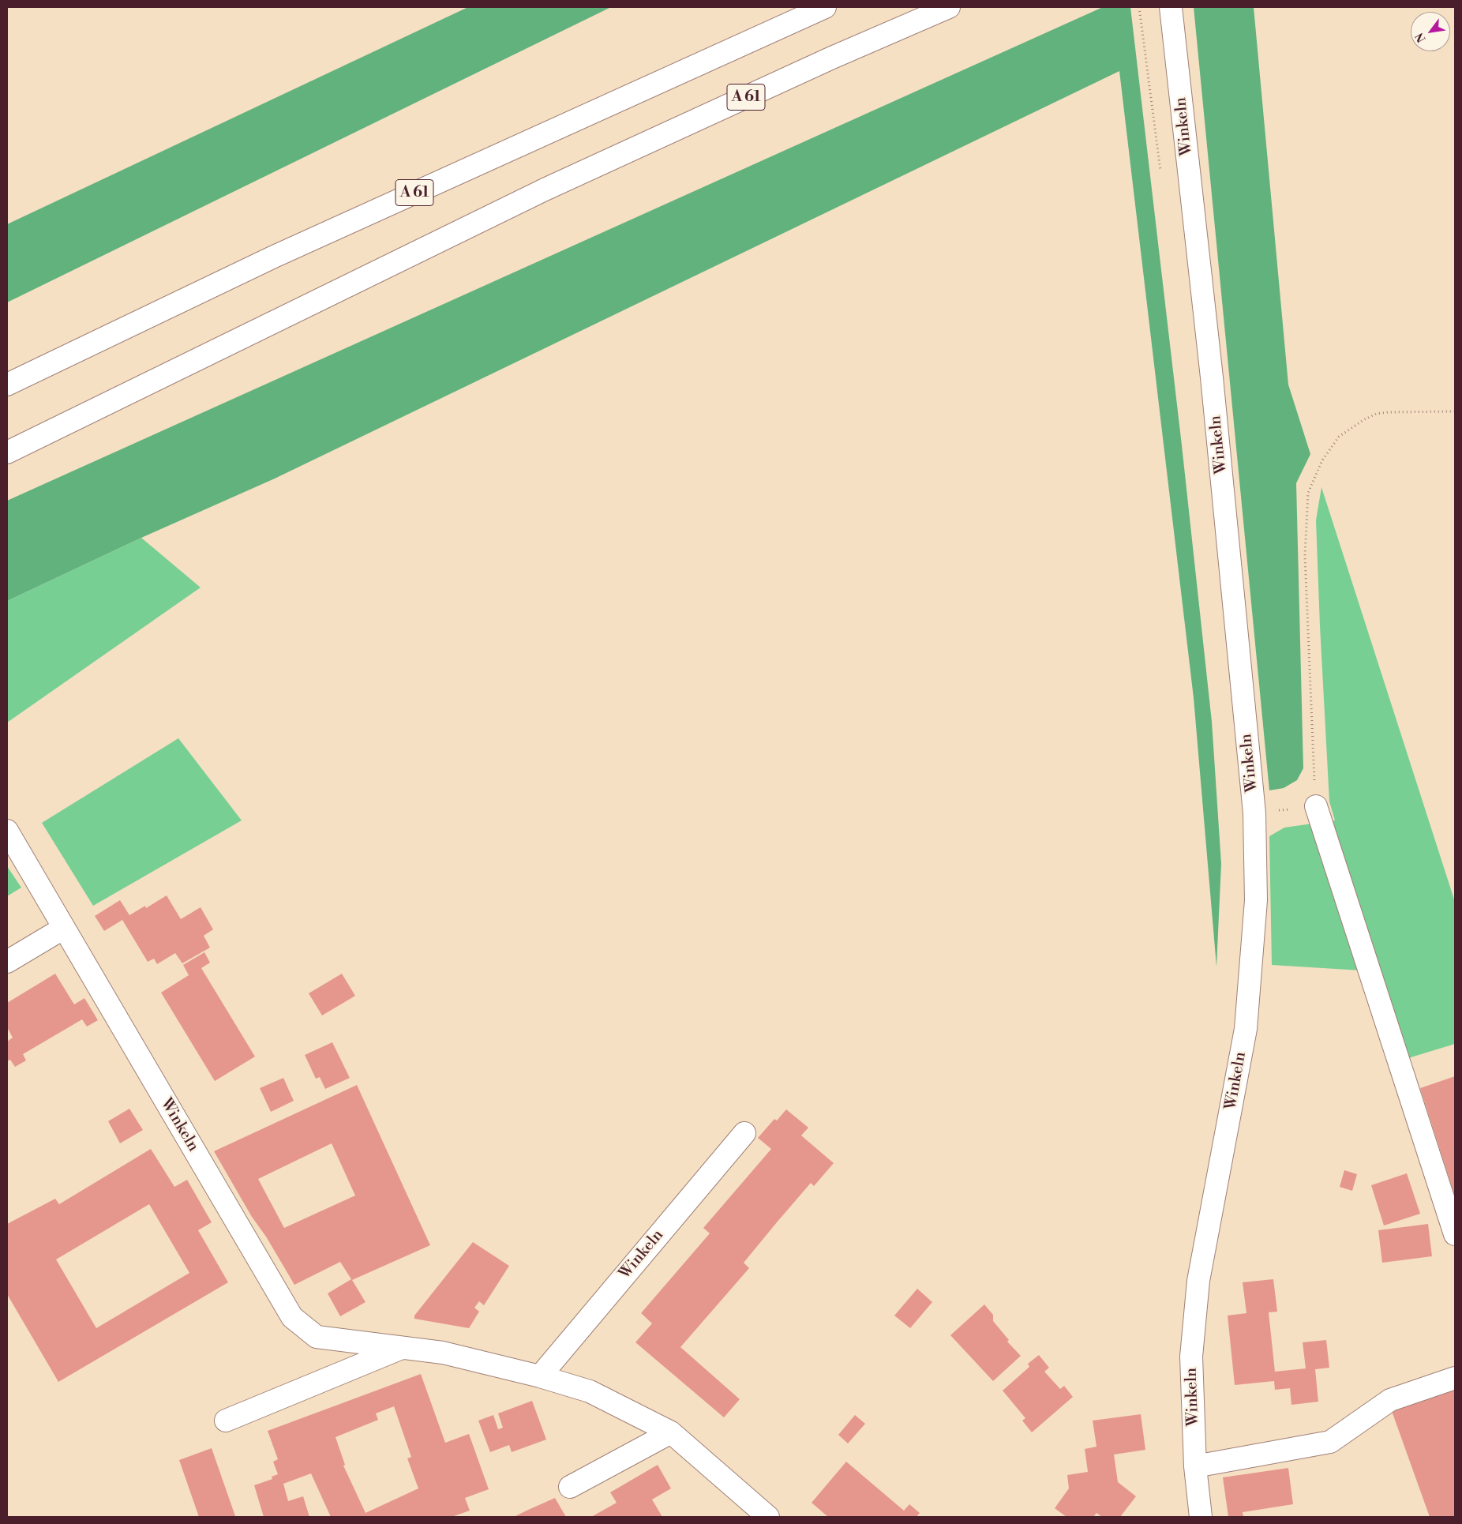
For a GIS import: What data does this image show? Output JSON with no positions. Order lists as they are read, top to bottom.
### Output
{
  "streets": {
    "main road": ["A 61", "Winkeln"]
  },
  "north": "bottom left"
}
